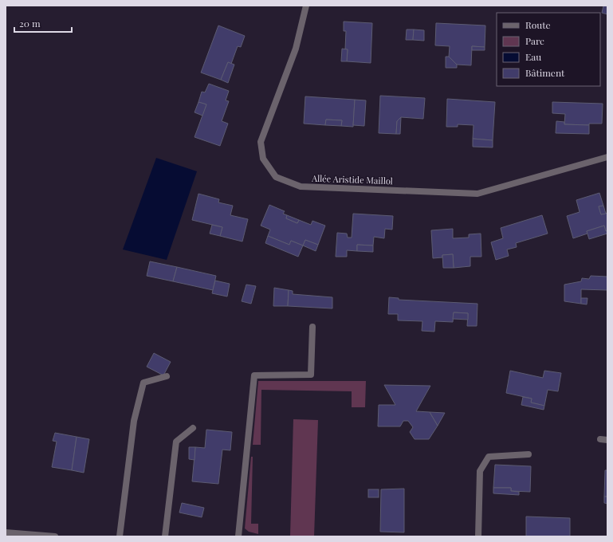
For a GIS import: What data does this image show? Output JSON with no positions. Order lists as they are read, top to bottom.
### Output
{
  "streets": {
    "street": ["Allée Aristide Maillol"]
  },
  "legend": [
    "Route",
    "Parc",
    "Eau",
    "Bâtiment"
  ],
  "scale_bar": "20 m"
}
